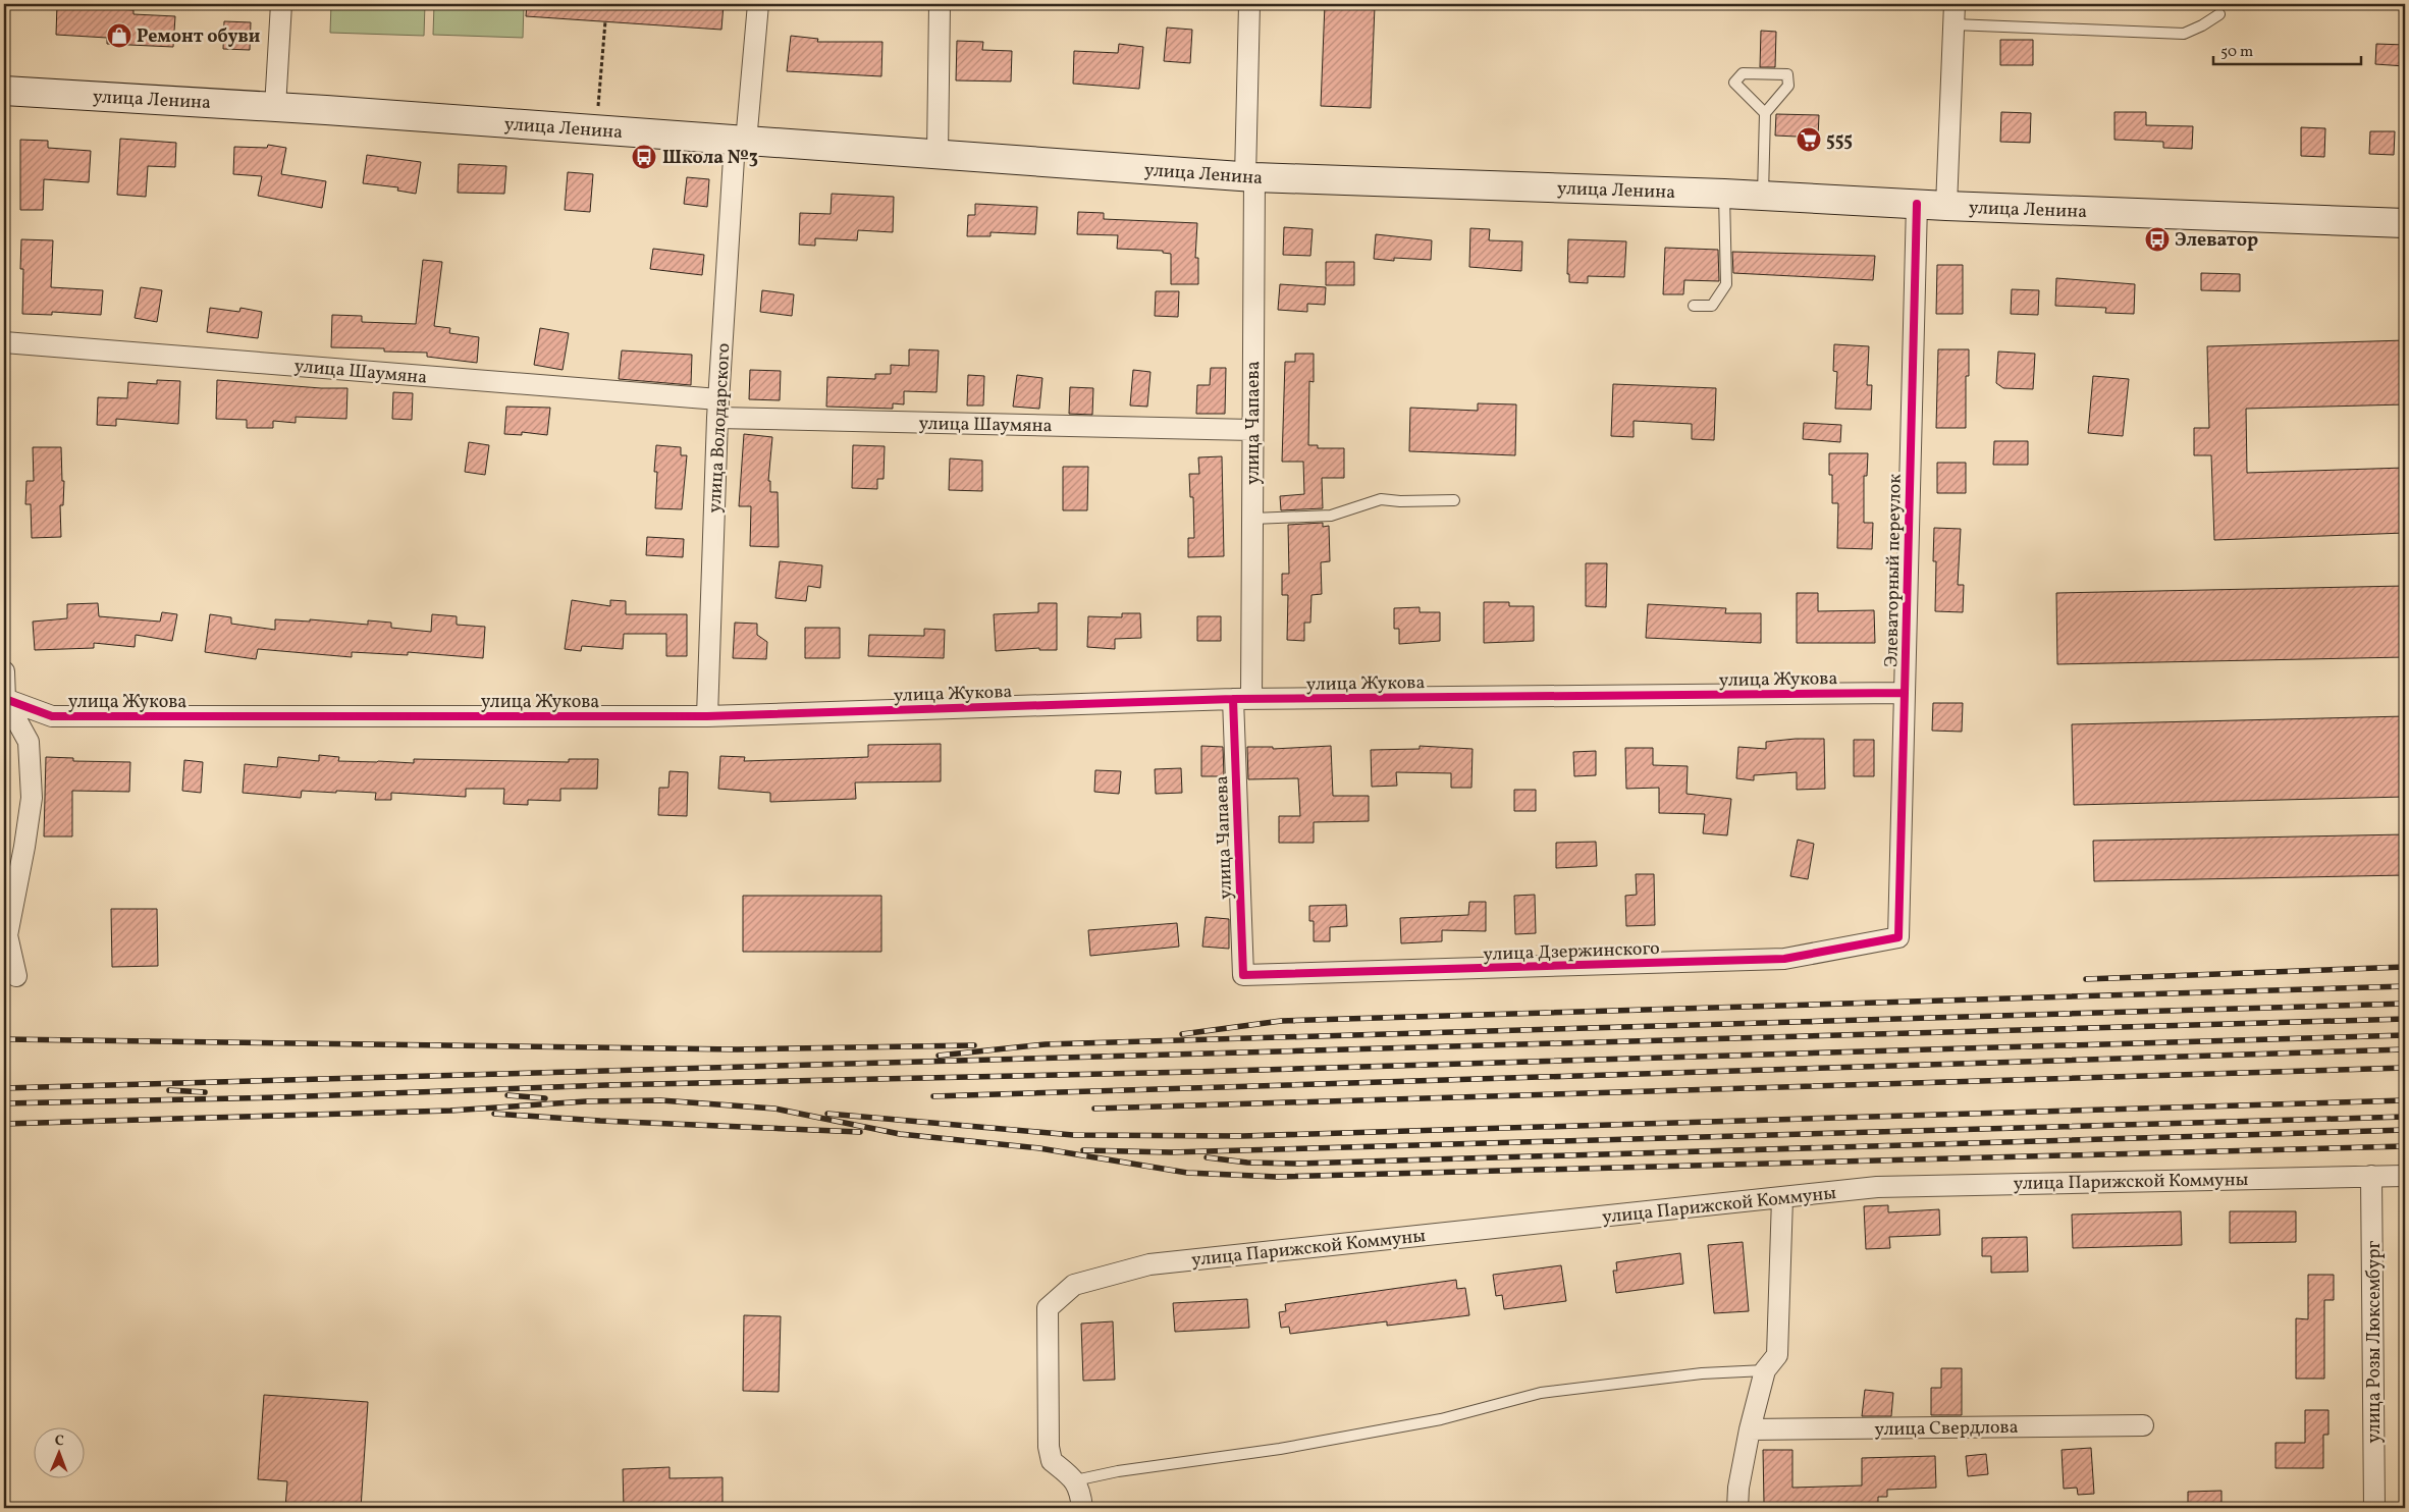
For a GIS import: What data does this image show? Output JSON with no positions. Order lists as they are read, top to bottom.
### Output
{
  "streets": {
    "main road": ["улица Ленина"],
    "street": [
      "улица Шаумяна",
      "улица Чапаева",
      "улица Володарского",
      "Элеваторный переулок",
      "улица Жукова",
      "улица Дзержинского",
      "улица Парижской Коммуны",
      "улица Розы Люксембург",
      "улица Свердлова"
    ]
  },
  "crossings": [
    ["улица Ленина", "улица Чапаева"],
    ["улица Ленина", "улица Володарского"],
    ["улица Ленина", "Элеваторный переулок"],
    ["улица Шаумяна", "улица Чапаева"],
    ["улица Шаумяна", "улица Володарского"],
    ["улица Чапаева", "улица Жукова"],
    ["улица Чапаева", "улица Дзержинского"],
    ["улица Володарского", "улица Жукова"],
    ["Элеваторный переулок", "улица Жукова"],
    ["Элеваторный переулок", "улица Дзержинского"],
    ["улица Парижской Коммуны", "улица Розы Люксембург"]
  ],
  "places": {
    "shop": ["Ремонт обуви"],
    "supermarket": ["555"],
    "bus stop": ["Школа №3", "Элеватор"]
  },
  "scale_bar": "50 m",
  "north": "top"
}
